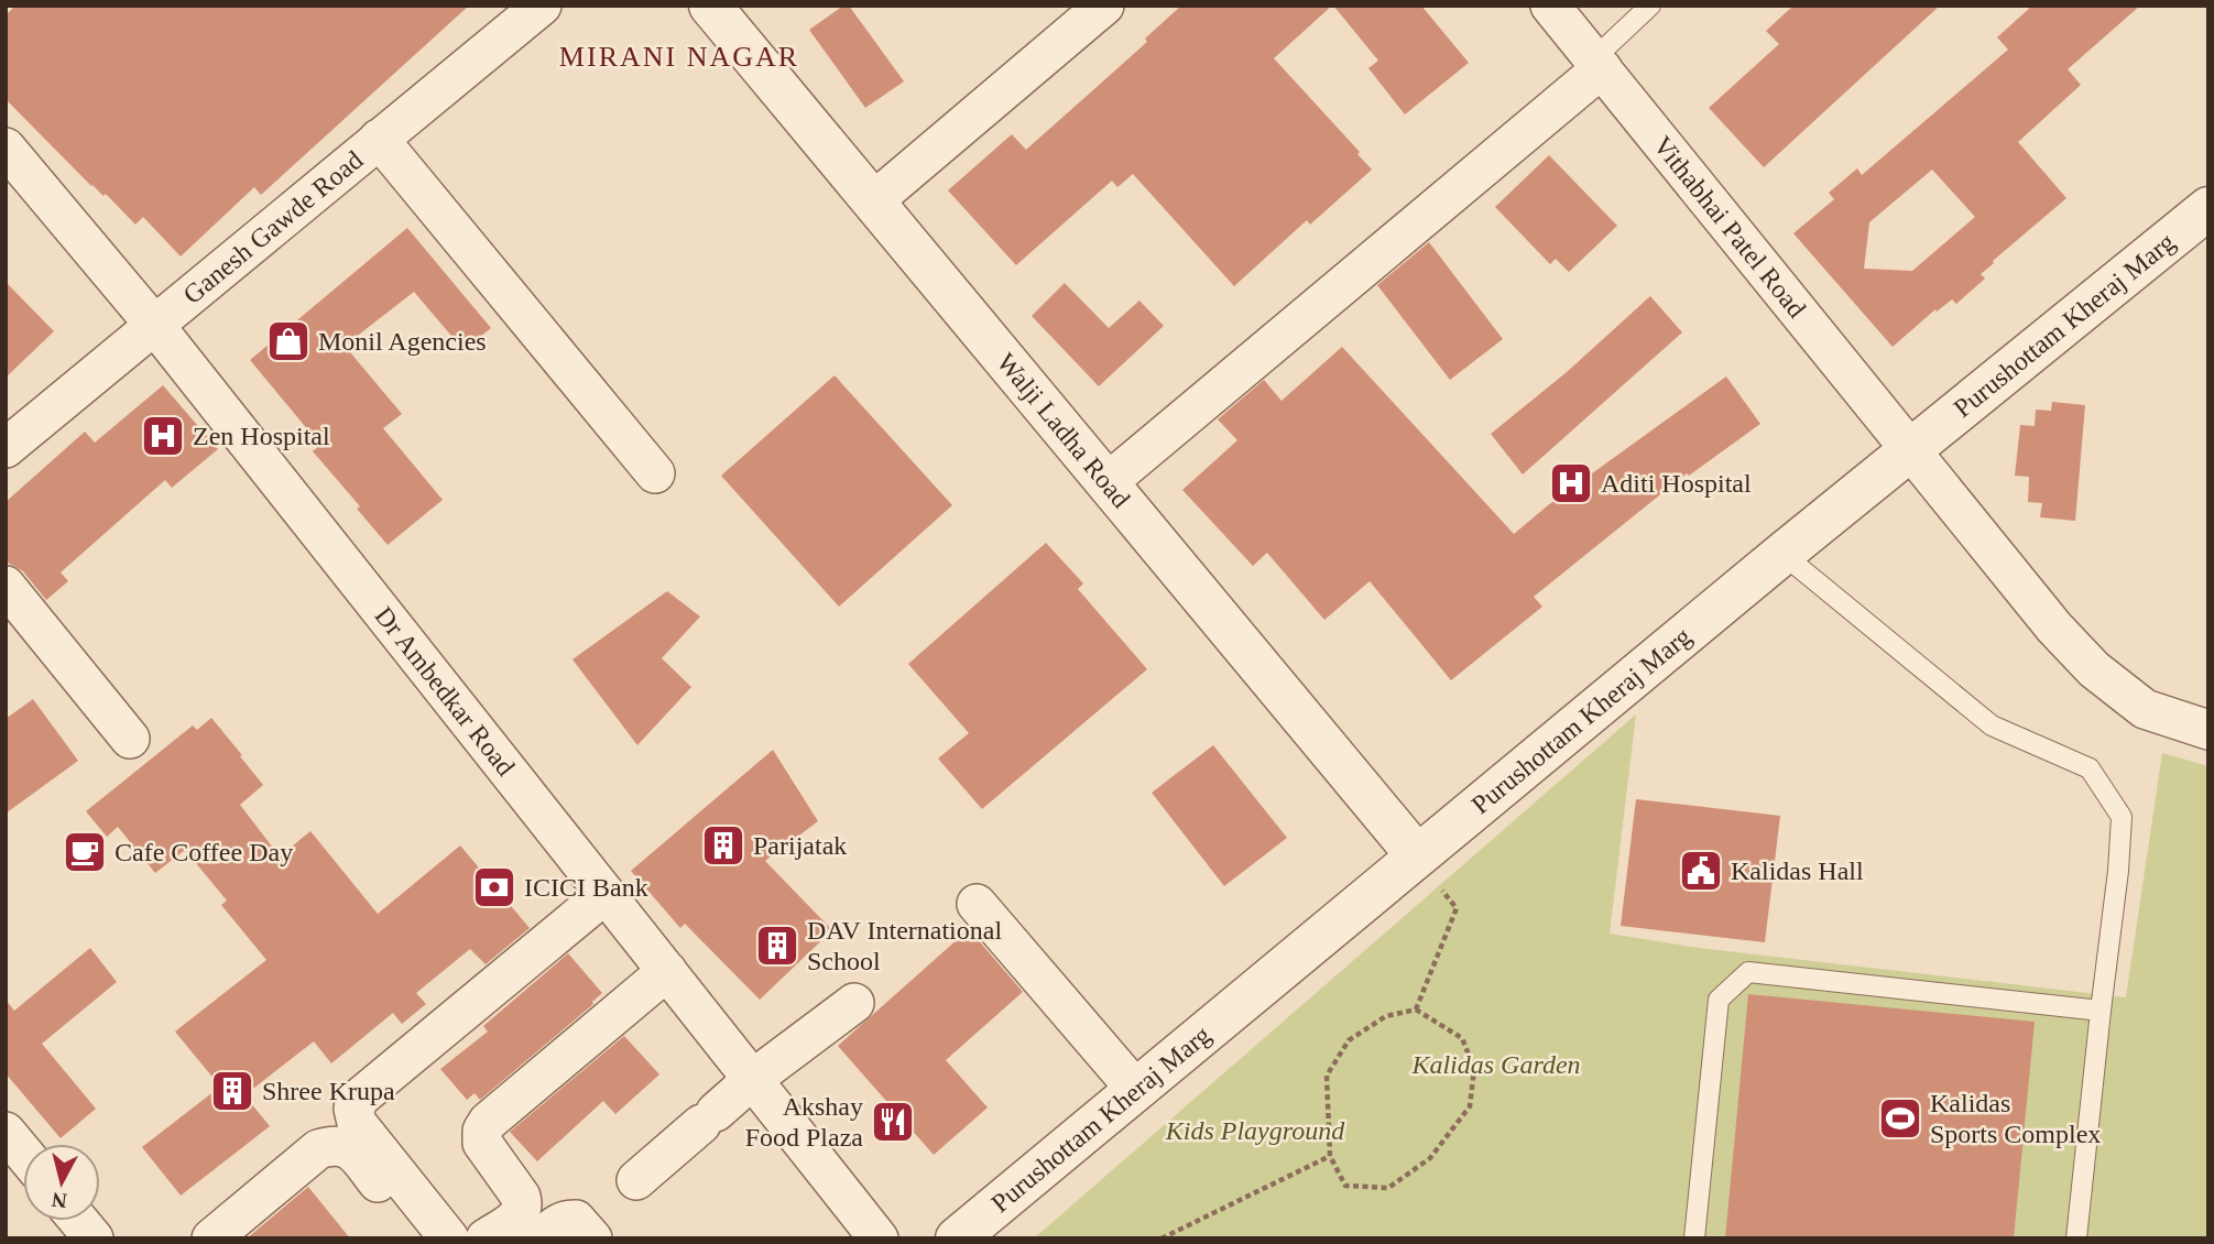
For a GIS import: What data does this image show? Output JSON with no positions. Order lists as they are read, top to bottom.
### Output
{
  "streets": {
    "street": [
      "Ganesh Gawde Road",
      "Vithabhai Patel Road",
      "Purushottam Kheraj Marg",
      "Walji Ladha Road",
      "Dr Ambedkar Road"
    ]
  },
  "crossings": [
    ["Ganesh Gawde Road", "Dr Ambedkar Road"],
    ["Vithabhai Patel Road", "Purushottam Kheraj Marg"],
    ["Purushottam Kheraj Marg", "Walji Ladha Road"]
  ],
  "districts": ["MIRANI NAGAR"],
  "parks": ["Kalidas Garden", "Kids Playground"],
  "places": {
    "shop": ["Monil Agencies"],
    "hospital": ["Zen Hospital", "Aditi Hospital"],
    "building": ["Parijatak", "DAV International School", "Shree Krupa"],
    "cafe": ["Cafe Coffee Day"],
    "public building": ["Kalidas Hall"],
    "bank": ["ICICI Bank"],
    "sports": ["Kalidas Sports Complex"],
    "restaurant": ["Akshay Food Plaza"]
  },
  "north": "bottom"
}
